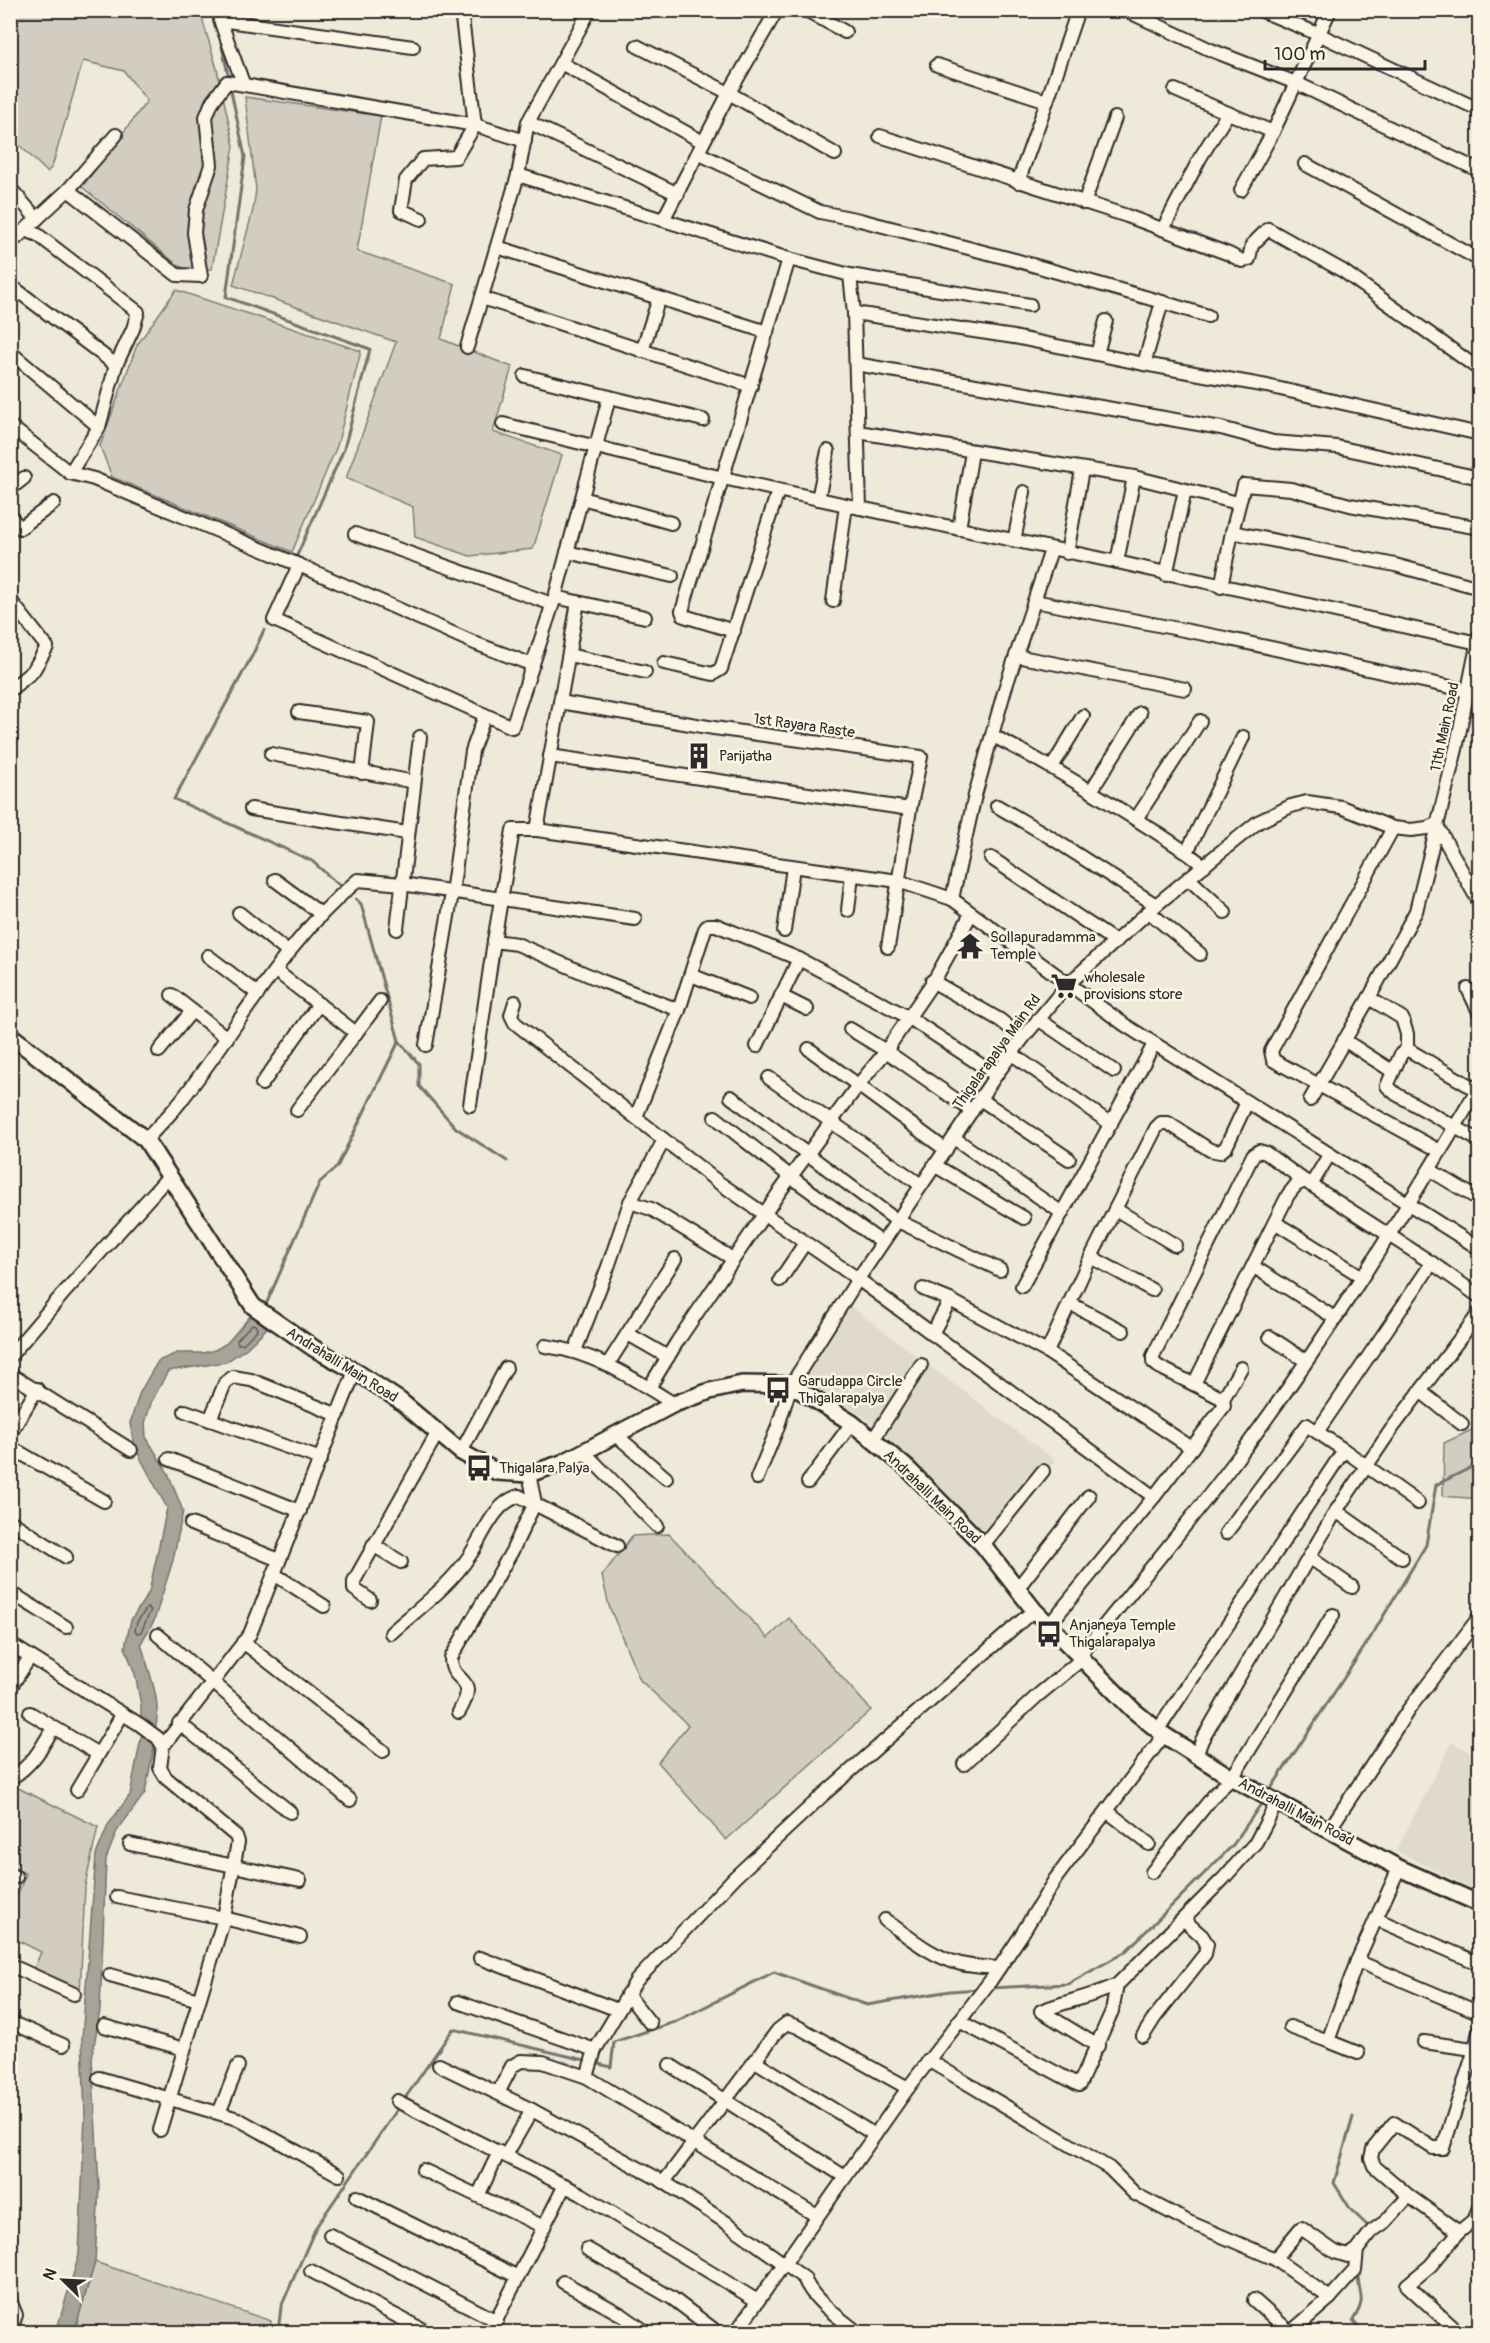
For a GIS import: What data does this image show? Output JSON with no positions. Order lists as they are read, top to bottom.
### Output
{
  "streets": {
    "main road": ["Andrahalli Main Road"],
    "street": ["1st Rayara Raste", "11th Main Road", "Thigalarapalya Main Rd"]
  },
  "crossings": [
    ["11th Main Road", "Thigalarapalya Main Rd"],
    ["Thigalarapalya Main Rd", "Andrahalli Main Road"]
  ],
  "places": {
    "building": ["Parijatha"],
    "temple": ["Sollapuradamma Temple"],
    "supermarket": ["wholesale provisions store"],
    "bus stop": ["Garudappa Circle Thigalarapalya", "Thigalara Palya", "Anjaneya Temple Thigalarapalya"]
  },
  "scale_bar": "100 m",
  "north": "top left"
}
